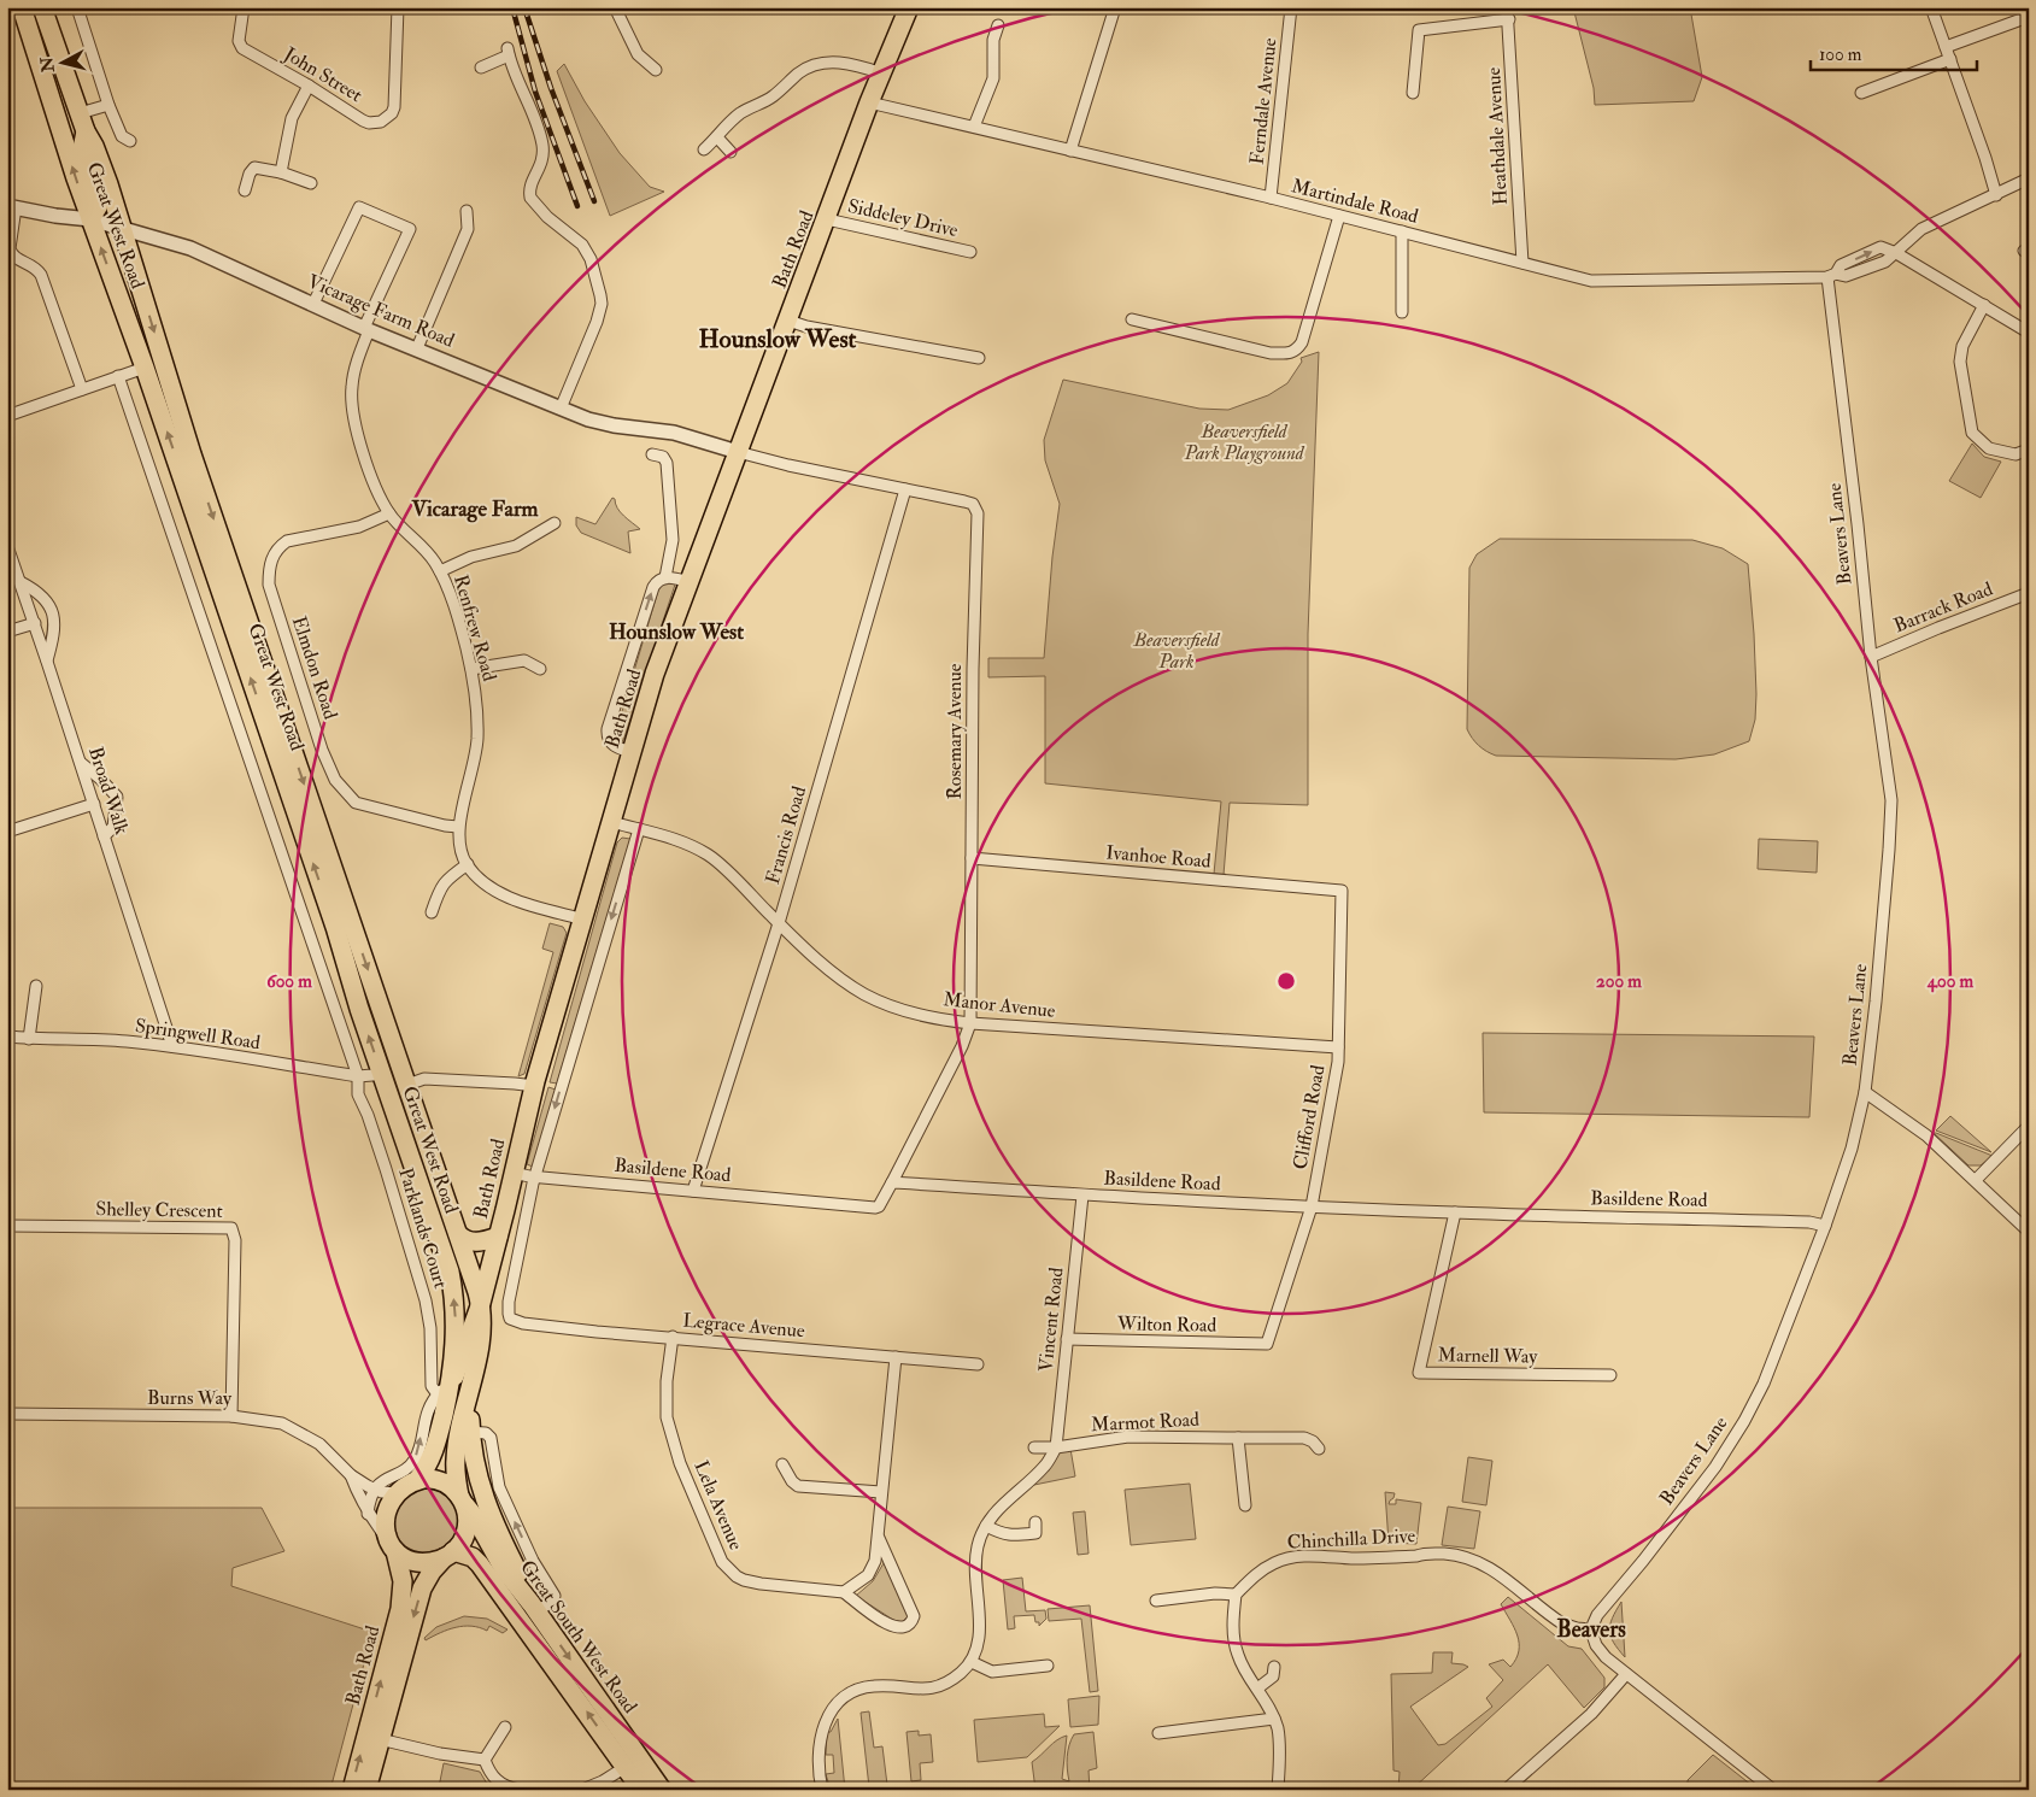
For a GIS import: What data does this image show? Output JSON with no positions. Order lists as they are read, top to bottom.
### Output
{
  "streets": {
    "main road": ["Great West Road", "Bath Road", "Great South West Road"],
    "street": [
      "John Street",
      "Ferndale Avenue",
      "Heathdale Avenue",
      "Martindale Road",
      "Siddeley Drive",
      "Vicarage Farm Road",
      "Beavers Lane",
      "Barrack Road",
      "Renfrew Road",
      "Elmdon Road",
      "Rosemary Avenue",
      "Broad Walk",
      "Francis Road",
      "Ivanhoe Road",
      "Manor Avenue",
      "Springwell Road",
      "Clifford Road",
      "Basildene Road",
      "Shelley Crescent",
      "Parklands Court",
      "Vincent Road",
      "Wilton Road",
      "Legrace Avenue",
      "Marnell Way",
      "Burns Way",
      "Marmot Road",
      "Lela Avenue",
      "Chinchilla Drive"
    ]
  },
  "crossings": [
    ["Ferndale Avenue", "Martindale Road"],
    ["Heathdale Avenue", "Martindale Road"],
    ["Martindale Road", "Bath Road"],
    ["Martindale Road", "Beavers Lane"],
    ["Siddeley Drive", "Bath Road"],
    ["Great West Road", "Bath Road"],
    ["Great West Road", "Vicarage Farm Road"],
    ["Great West Road", "Springwell Road"],
    ["Great West Road", "Parklands Court"],
    ["Bath Road", "Vicarage Farm Road"],
    ["Bath Road", "Renfrew Road"],
    ["Bath Road", "Rosemary Avenue"],
    ["Bath Road", "Manor Avenue"],
    ["Bath Road", "Basildene Road"],
    ["Bath Road", "Parklands Court"],
    ["Bath Road", "Burns Way"],
    ["Bath Road", "Great South West Road"],
    ["Vicarage Farm Road", "Renfrew Road"],
    ["Vicarage Farm Road", "Rosemary Avenue"],
    ["Beavers Lane", "Barrack Road"],
    ["Beavers Lane", "Basildene Road"],
    ["Beavers Lane", "Chinchilla Drive"],
    ["Renfrew Road", "Elmdon Road"],
    ["Rosemary Avenue", "Francis Road"],
    ["Rosemary Avenue", "Ivanhoe Road"],
    ["Rosemary Avenue", "Manor Avenue"],
    ["Rosemary Avenue", "Basildene Road"],
    ["Broad Walk", "Springwell Road"],
    ["Francis Road", "Manor Avenue"],
    ["Francis Road", "Basildene Road"],
    ["Ivanhoe Road", "Clifford Road"],
    ["Manor Avenue", "Clifford Road"],
    ["Springwell Road", "Parklands Court"],
    ["Clifford Road", "Basildene Road"],
    ["Clifford Road", "Wilton Road"],
    ["Basildene Road", "Vincent Road"],
    ["Basildene Road", "Legrace Avenue"],
    ["Basildene Road", "Marnell Way"],
    ["Shelley Crescent", "Burns Way"],
    ["Vincent Road", "Wilton Road"],
    ["Vincent Road", "Marmot Road"],
    ["Legrace Avenue", "Lela Avenue"],
    ["Burns Way", "Great South West Road"]
  ],
  "districts": [
    "Hounslow West",
    "Vicarage Farm",
    "Hounslow West",
    "Beavers"
  ],
  "parks": ["Beaversfield Park Playground", "Beaversfield Park"],
  "scale_bar": "100 m",
  "north": "left",
  "rings": ["200 m", "400 m", "600 m"]
}
